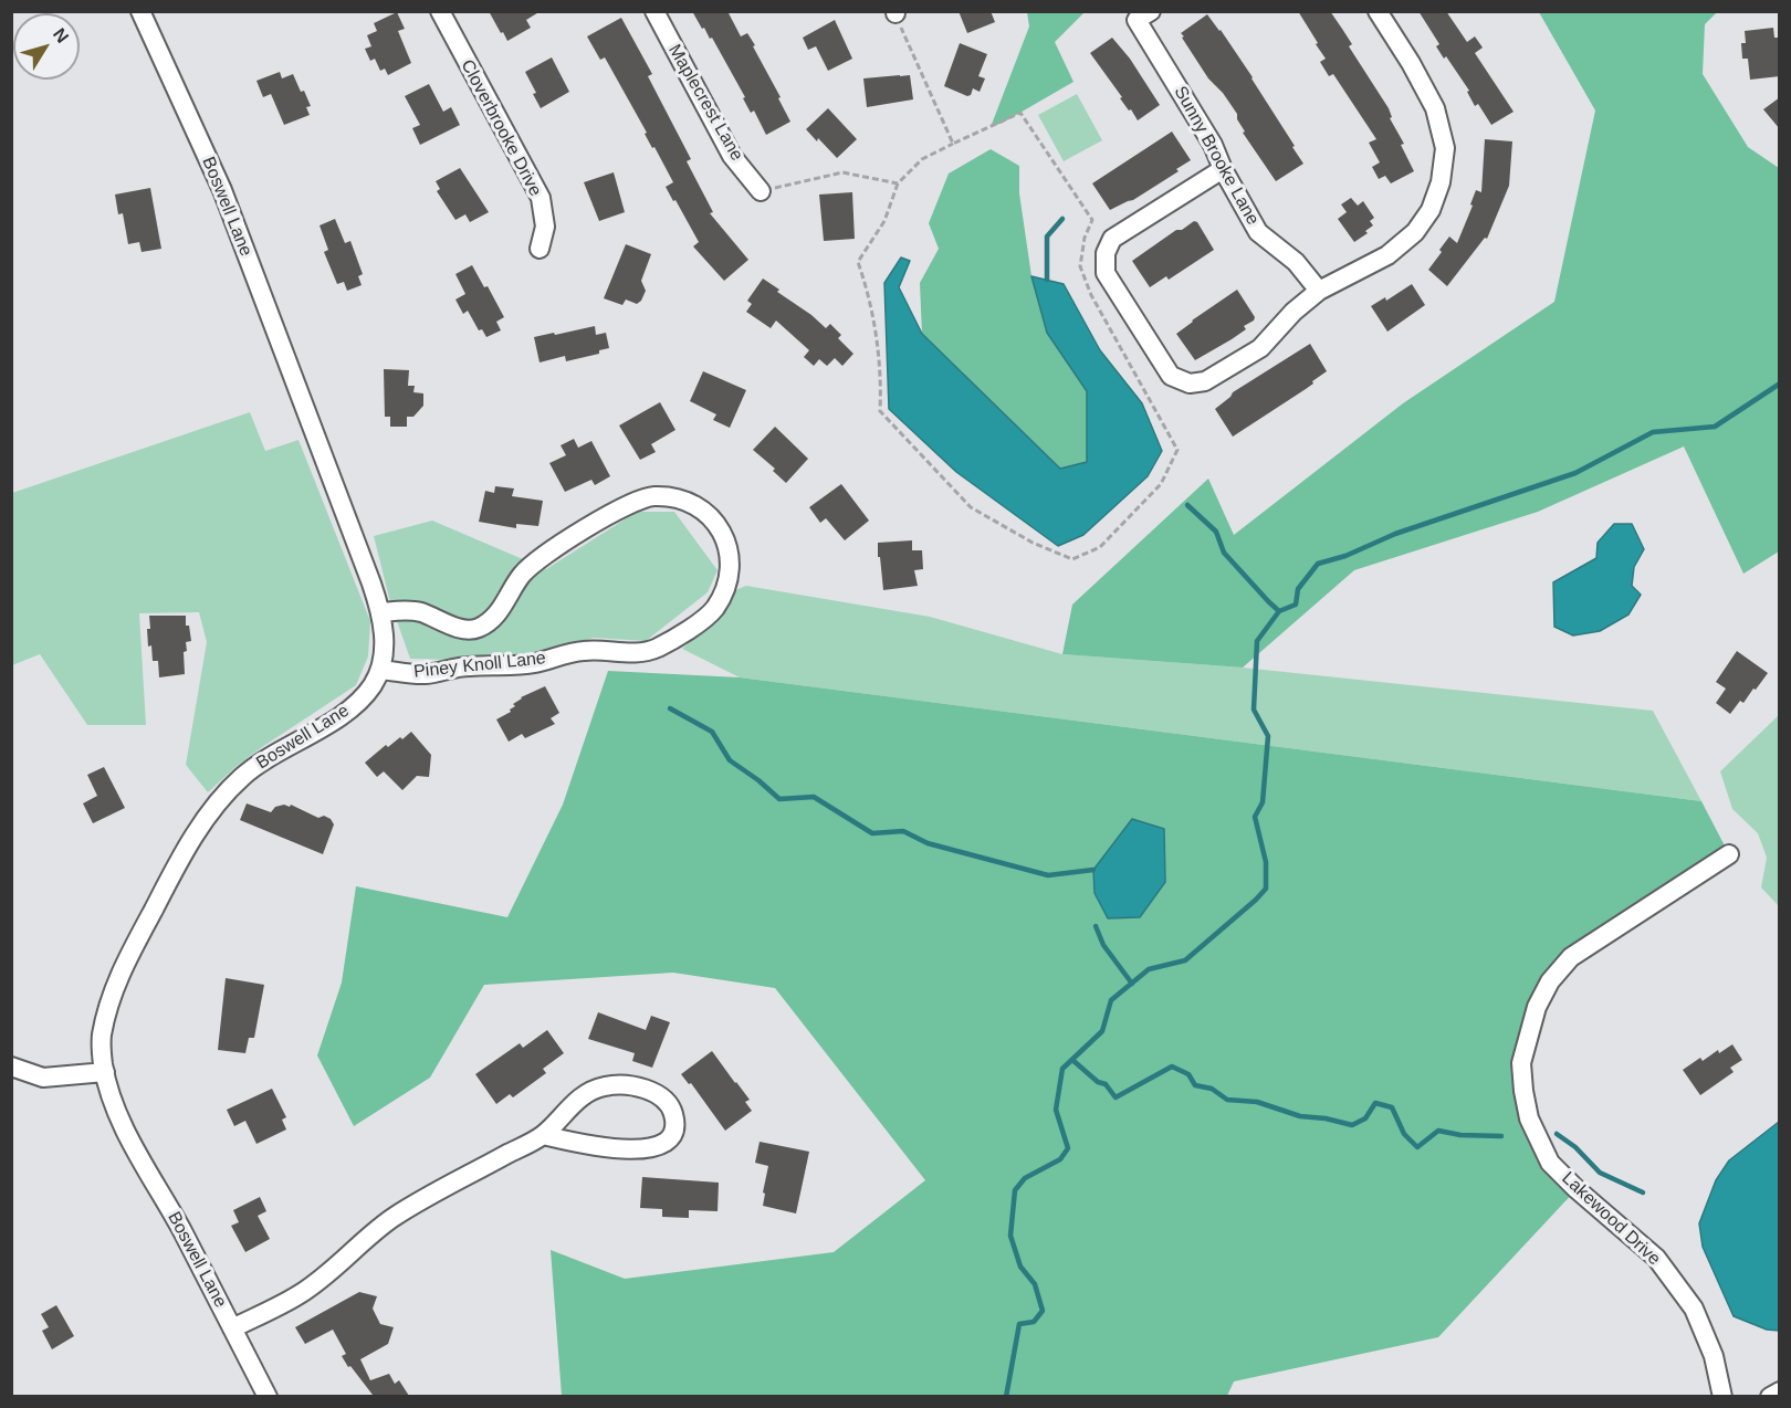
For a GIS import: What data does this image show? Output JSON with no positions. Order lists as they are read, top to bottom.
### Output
{
  "streets": {
    "street": [
      "Maplecrest Lane",
      "Cloverbrooke Drive",
      "Sunny Brooke Lane",
      "Boswell Lane",
      "Piney Knoll Lane",
      "Lakewood Drive"
    ]
  },
  "crossings": [
    ["Boswell Lane", "Piney Knoll Lane"]
  ],
  "north": "top right"
}
